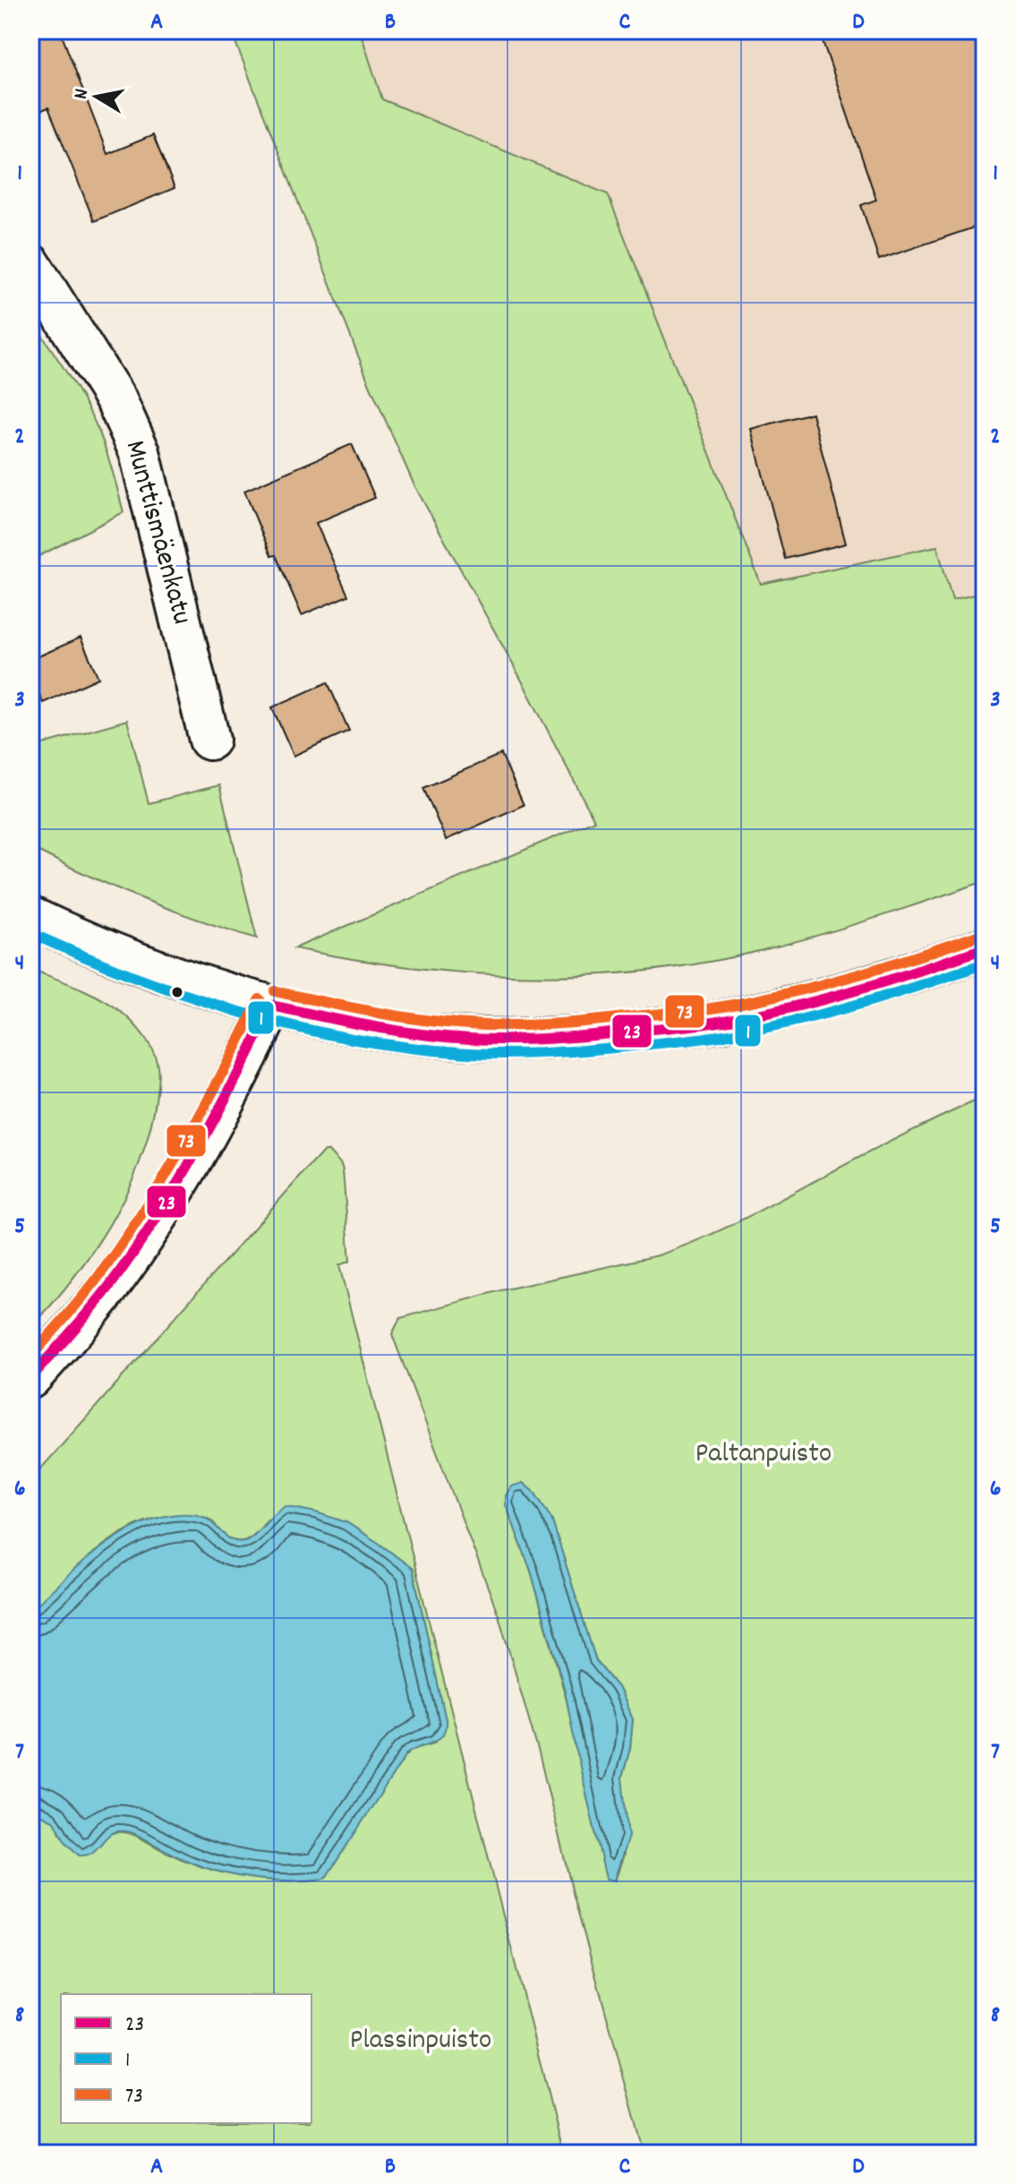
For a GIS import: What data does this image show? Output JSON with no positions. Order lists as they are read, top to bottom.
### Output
{
  "streets": {
    "street": ["Munttismäenkatu"]
  },
  "parks": ["Paltanpuisto", "Plassinpuisto"],
  "lines": ["transit line 1", "transit line 73", "transit line 23"],
  "legend": ["23", "1", "73"],
  "north": "left",
  "grid": {
    "columns": [
      "A",
      "B",
      "C",
      "D"
    ],
    "rows": [
      "1",
      "2",
      "3",
      "4",
      "5",
      "6",
      "7",
      "8"
    ]
  }
}
